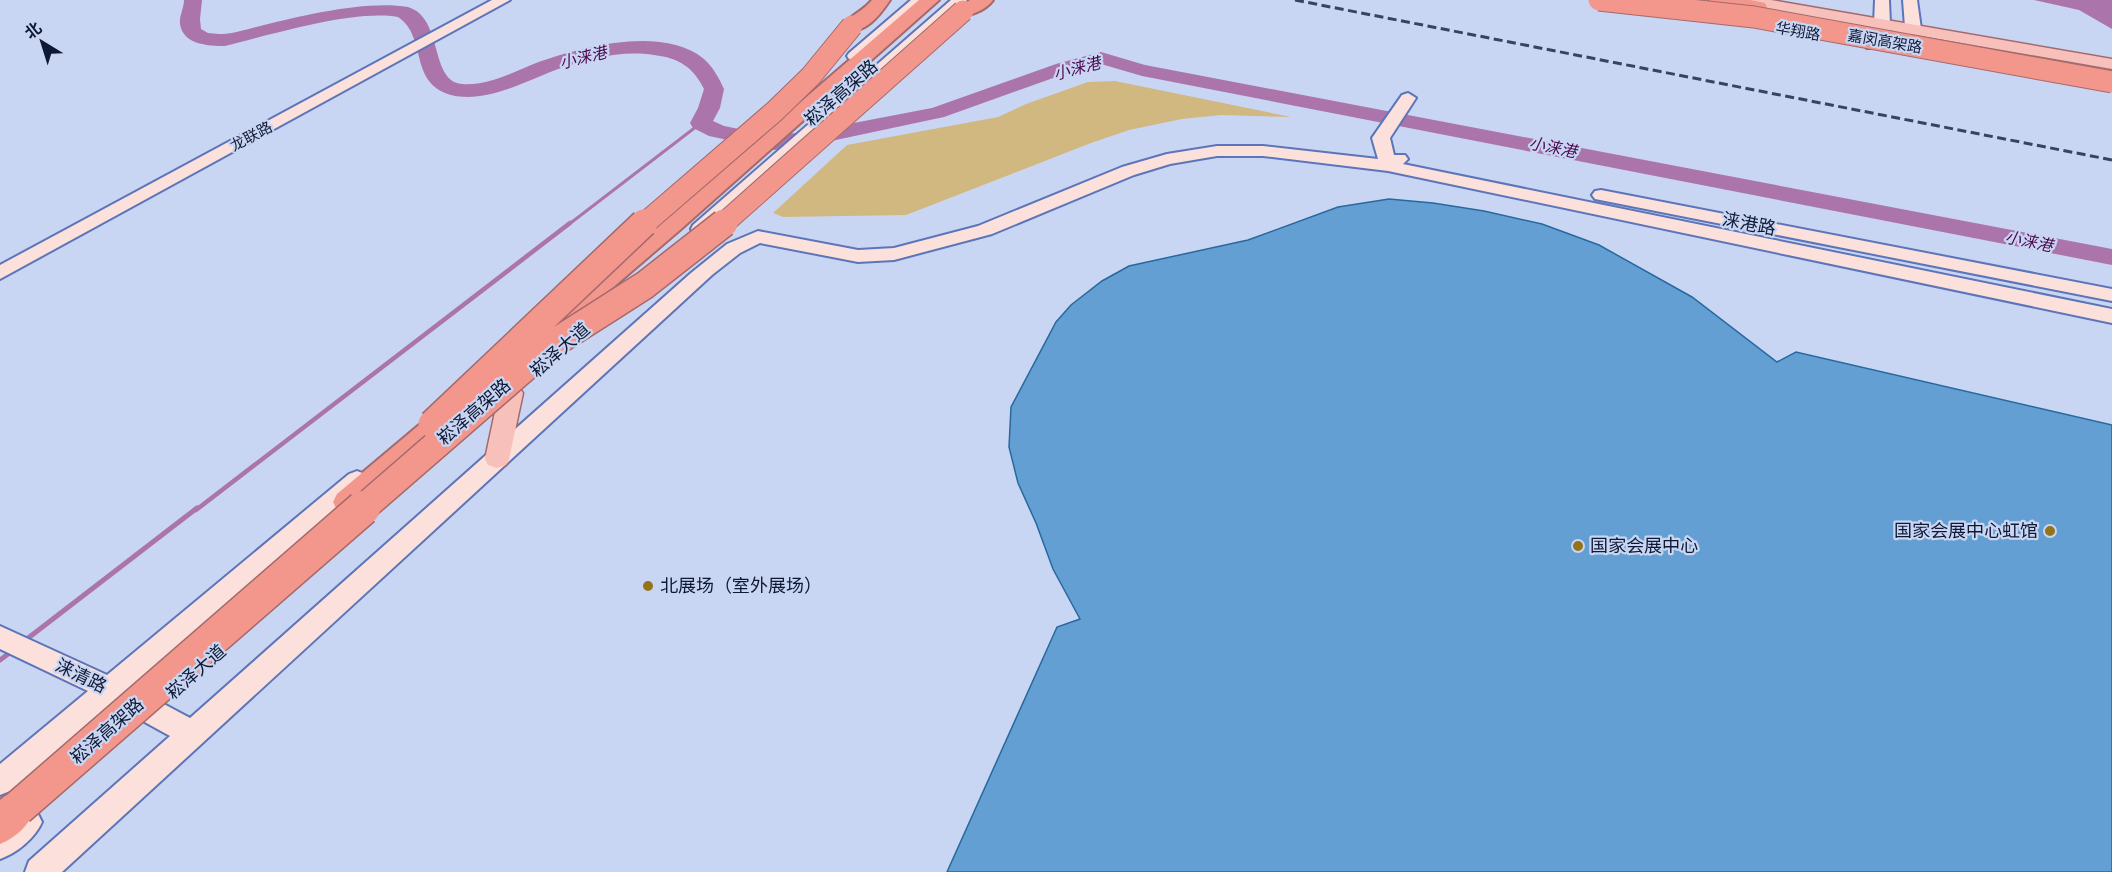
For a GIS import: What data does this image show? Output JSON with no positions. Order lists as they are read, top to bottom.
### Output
{
  "streets": {
    "highway": ["嘉闵高架路", "崧泽高架路"],
    "main road": [
      "华翔路",
      "龙联路",
      "涞港路",
      "崧泽大道",
      "涞清路"
    ]
  },
  "crossings": [
    ["华翔路", "嘉闵高架路"],
    ["崧泽高架路", "崧泽大道"],
    ["崧泽大道", "涞清路"]
  ],
  "water": ["小涞港"],
  "places": ["国家会展中心虹馆", "国家会展中心", "北展场（室外展场）"],
  "north": "top left"
}
